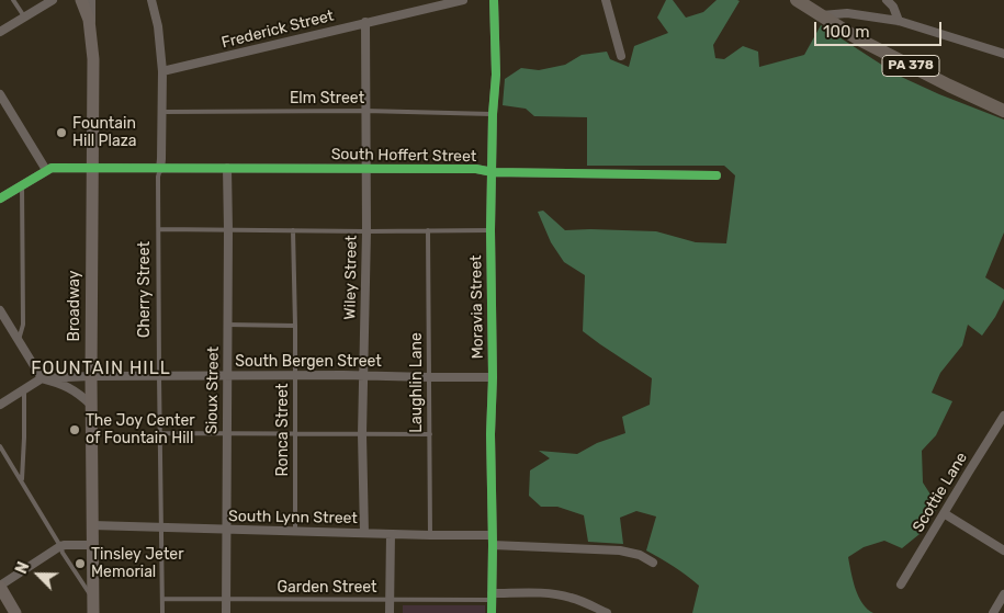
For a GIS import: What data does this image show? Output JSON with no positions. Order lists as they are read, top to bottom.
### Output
{
  "streets": {
    "main road": ["PA 378", "Broadway"],
    "street": [
      "Frederick Street",
      "South Hoffert Street",
      "Wiley Street",
      "Cherry Street",
      "Moravia Street",
      "South Bergen Street",
      "Sioux Street",
      "Scottie Lane",
      "South Lynn Street"
    ],
    "lane": [
      "Elm Street",
      "Laughlin Lane",
      "Ronca Street",
      "Garden Street"
    ]
  },
  "crossings": [
    ["Frederick Street", "Wiley Street"],
    ["Frederick Street", "Cherry Street"],
    ["Elm Street", "Wiley Street"],
    ["Elm Street", "Cherry Street"],
    ["Elm Street", "Moravia Street"],
    ["South Hoffert Street", "Wiley Street"],
    ["South Hoffert Street", "Cherry Street"],
    ["South Hoffert Street", "Broadway"],
    ["South Hoffert Street", "Moravia Street"],
    ["South Hoffert Street", "Sioux Street"],
    ["Wiley Street", "South Bergen Street"],
    ["Wiley Street", "South Lynn Street"],
    ["Cherry Street", "South Bergen Street"],
    ["Cherry Street", "South Lynn Street"],
    ["Cherry Street", "Garden Street"],
    ["Broadway", "South Bergen Street"],
    ["Broadway", "South Lynn Street"],
    ["Moravia Street", "South Bergen Street"],
    ["Moravia Street", "South Lynn Street"],
    ["Moravia Street", "Garden Street"],
    ["South Bergen Street", "Laughlin Lane"],
    ["South Bergen Street", "Sioux Street"],
    ["South Bergen Street", "Ronca Street"],
    ["Laughlin Lane", "South Lynn Street"],
    ["Sioux Street", "South Lynn Street"],
    ["Sioux Street", "Garden Street"],
    ["Ronca Street", "South Lynn Street"]
  ],
  "districts": ["FOUNTAIN HILL"],
  "places": ["Fountain Hill Plaza", "The Joy Center of Fountain Hill", "Tinsley Jeter Memorial"],
  "scale_bar": "100 m",
  "north": "top left"
}
